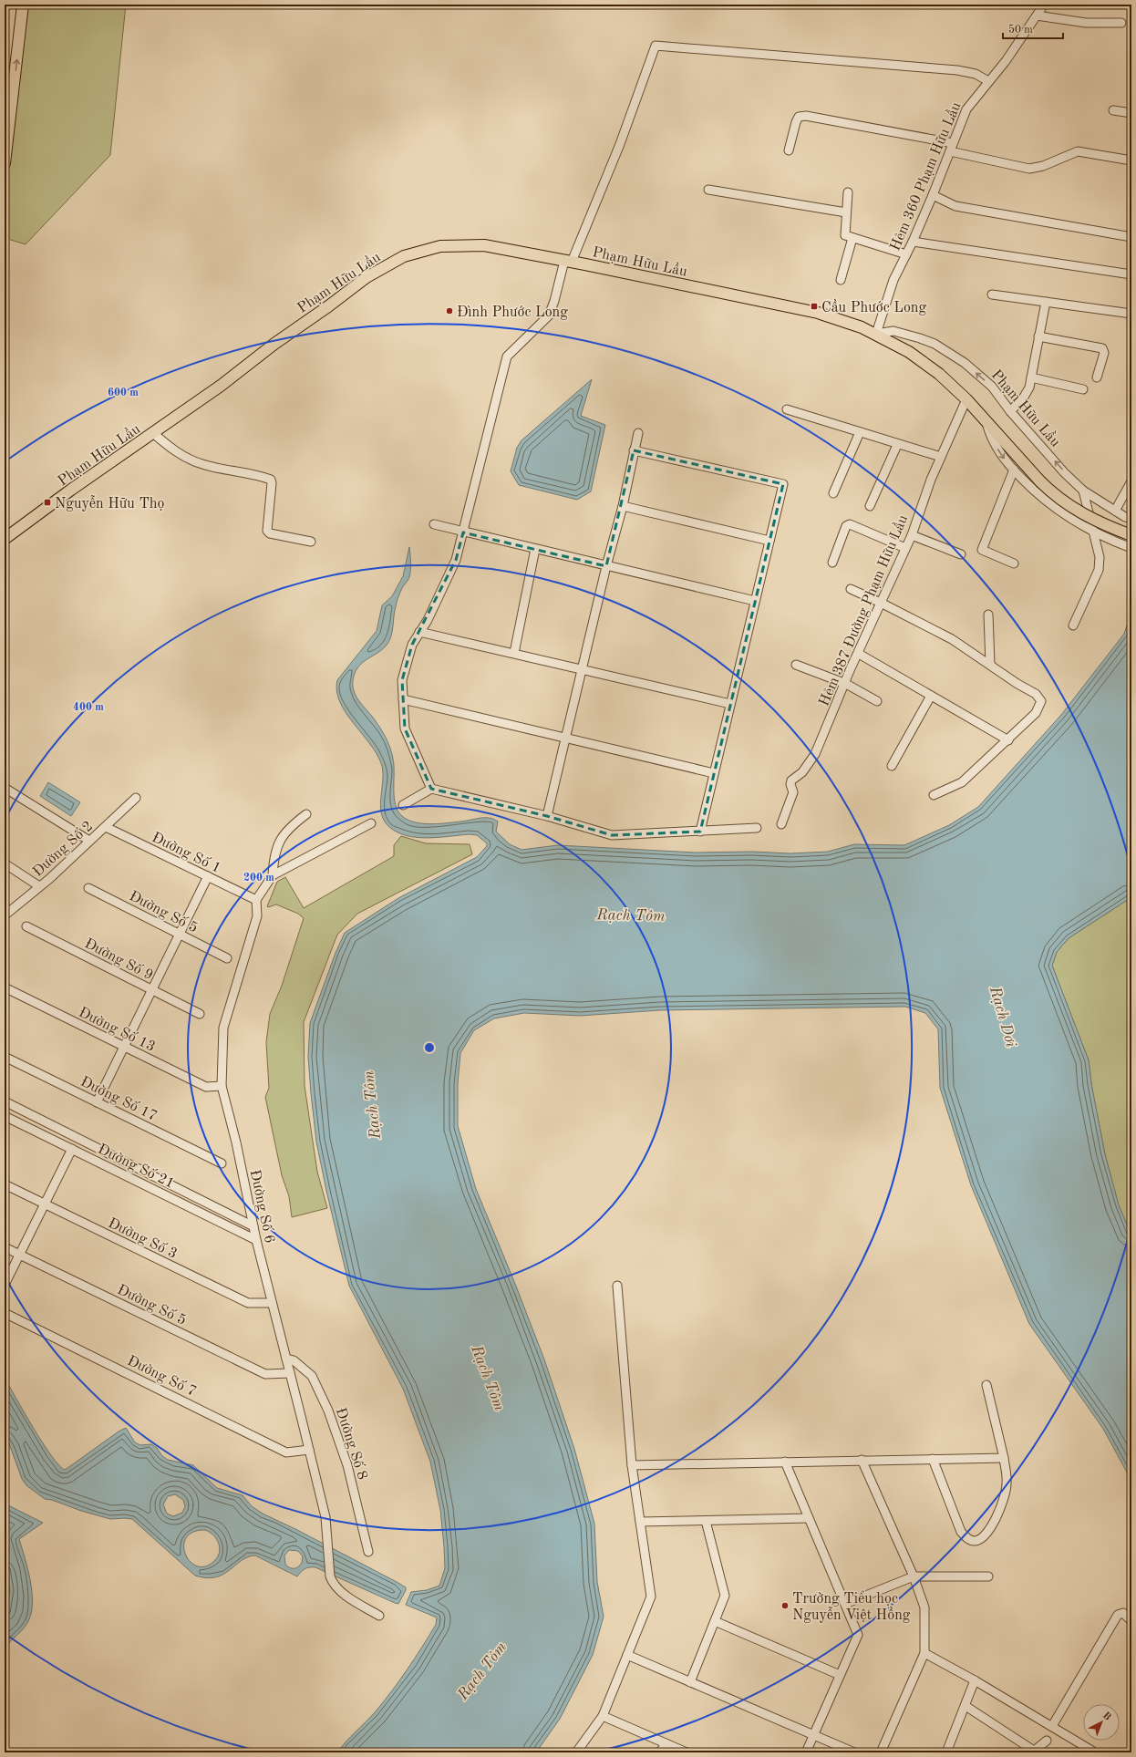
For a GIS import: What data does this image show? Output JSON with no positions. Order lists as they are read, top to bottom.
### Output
{
  "streets": {
    "main road": ["Phạm Hữu Lầu"],
    "street": [
      "Hẻm 360 Phạm Hữu Lầu",
      "Hẻm 387 Đường Phạm Hữu Lầu",
      "Đường Số 2",
      "Đường Số 1",
      "Đường Số 5",
      "Đường Số 9",
      "Đường Số 13",
      "Đường Số 17",
      "Đường Số 21",
      "Đường Số 6",
      "Đường Số 3",
      "Đường Số 7",
      "Đường Số 8"
    ]
  },
  "crossings": [
    ["Hẻm 360 Phạm Hữu Lầu", "Phạm Hữu Lầu"],
    ["Phạm Hữu Lầu", "Hẻm 387 Đường Phạm Hữu Lầu"],
    ["Đường Số 2", "Đường Số 1"],
    ["Đường Số 1", "Đường Số 6"],
    ["Đường Số 5", "Đường Số 6"],
    ["Đường Số 13", "Đường Số 6"],
    ["Đường Số 21", "Đường Số 6"],
    ["Đường Số 6", "Đường Số 3"],
    ["Đường Số 6", "Đường Số 7"],
    ["Đường Số 6", "Đường Số 8"]
  ],
  "water": ["Rạch Tôm", "Rạch Dơi"],
  "places": {
    "transit": ["Cầu Phước Long", "Nguyễn Hữu Thọ"],
    "other": ["Đình Phước Long", "Trường Tiểu học Nguyễn Việt Hồng"]
  },
  "scale_bar": "50 m",
  "north": "top right",
  "rings": ["600 m", "400 m", "200 m"]
}
